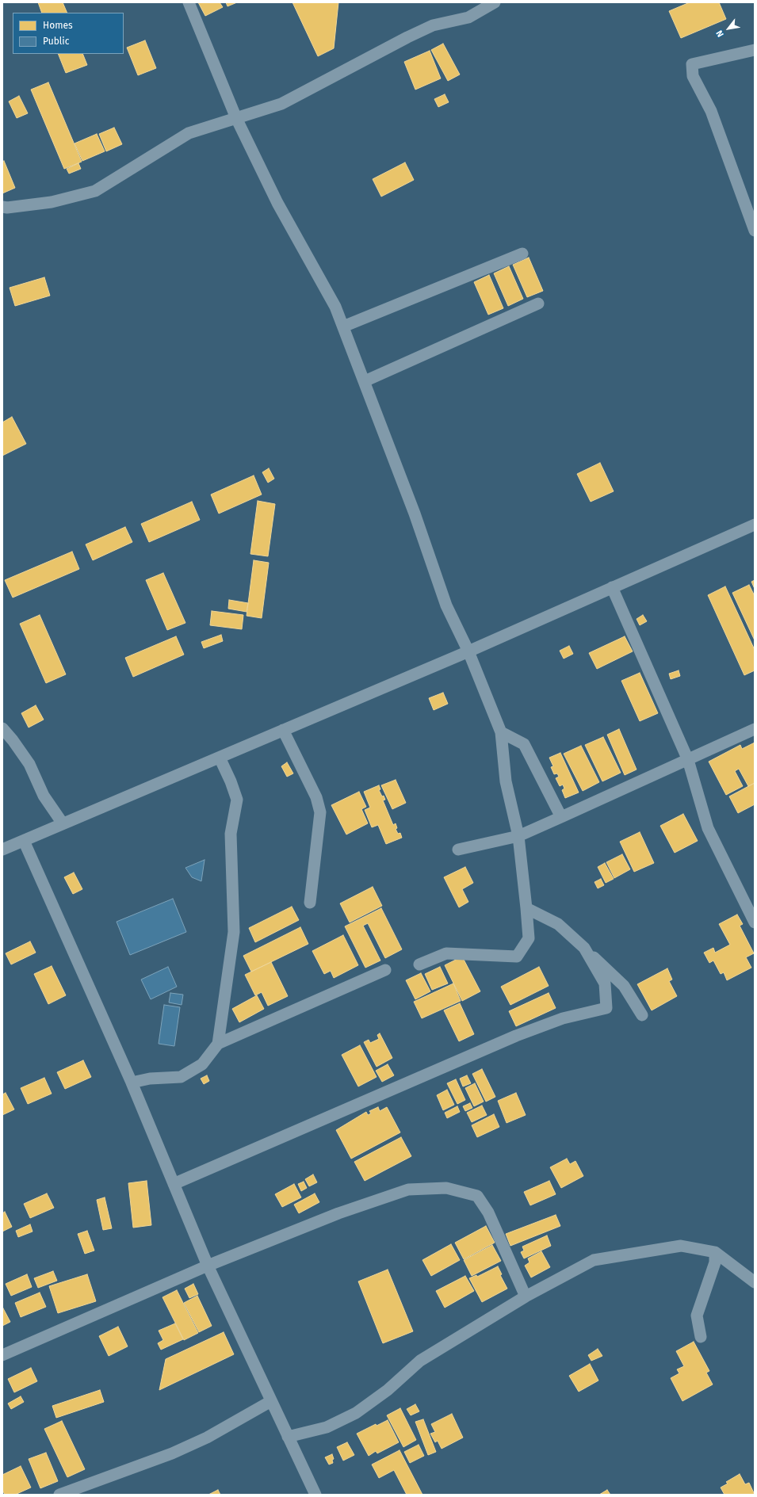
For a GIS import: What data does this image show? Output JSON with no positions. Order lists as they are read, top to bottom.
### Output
{
  "legend": ["Homes", "Public"],
  "north": "bottom left"
}
